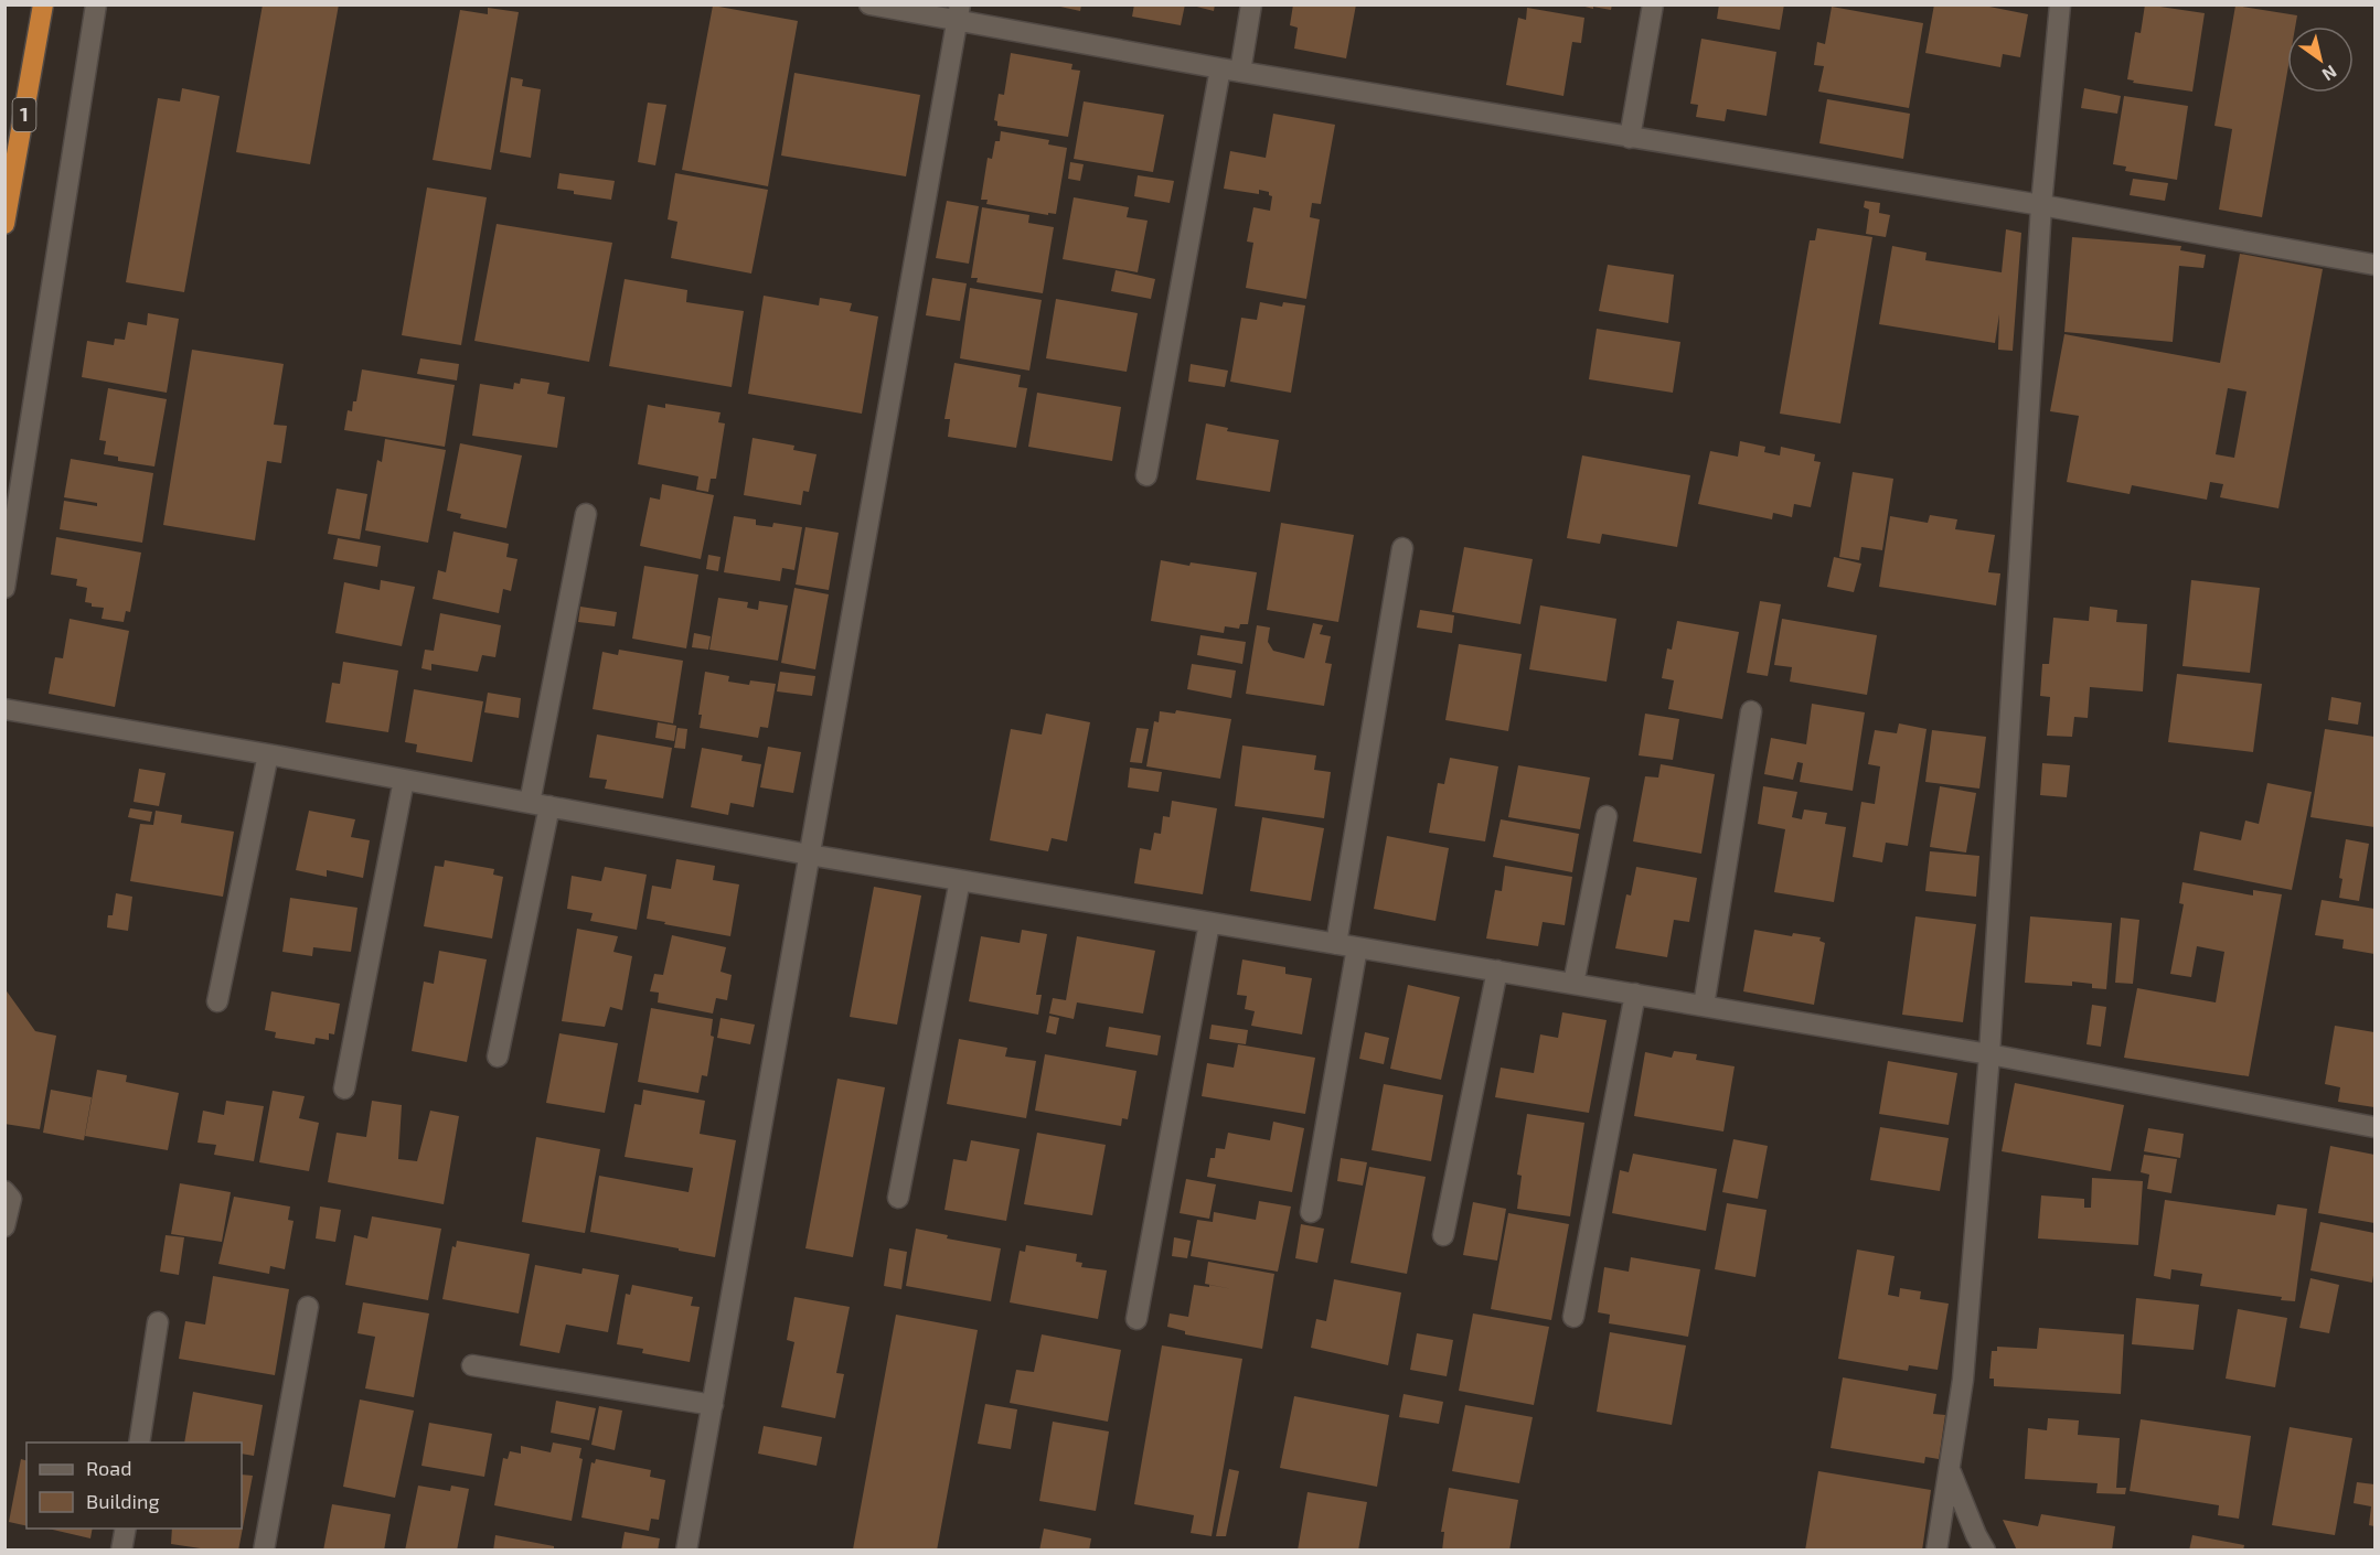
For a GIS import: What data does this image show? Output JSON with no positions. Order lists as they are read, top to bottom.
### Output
{
  "streets": {
    "highway": ["1"]
  },
  "legend": ["Road", "Building"],
  "north": "bottom right"
}
